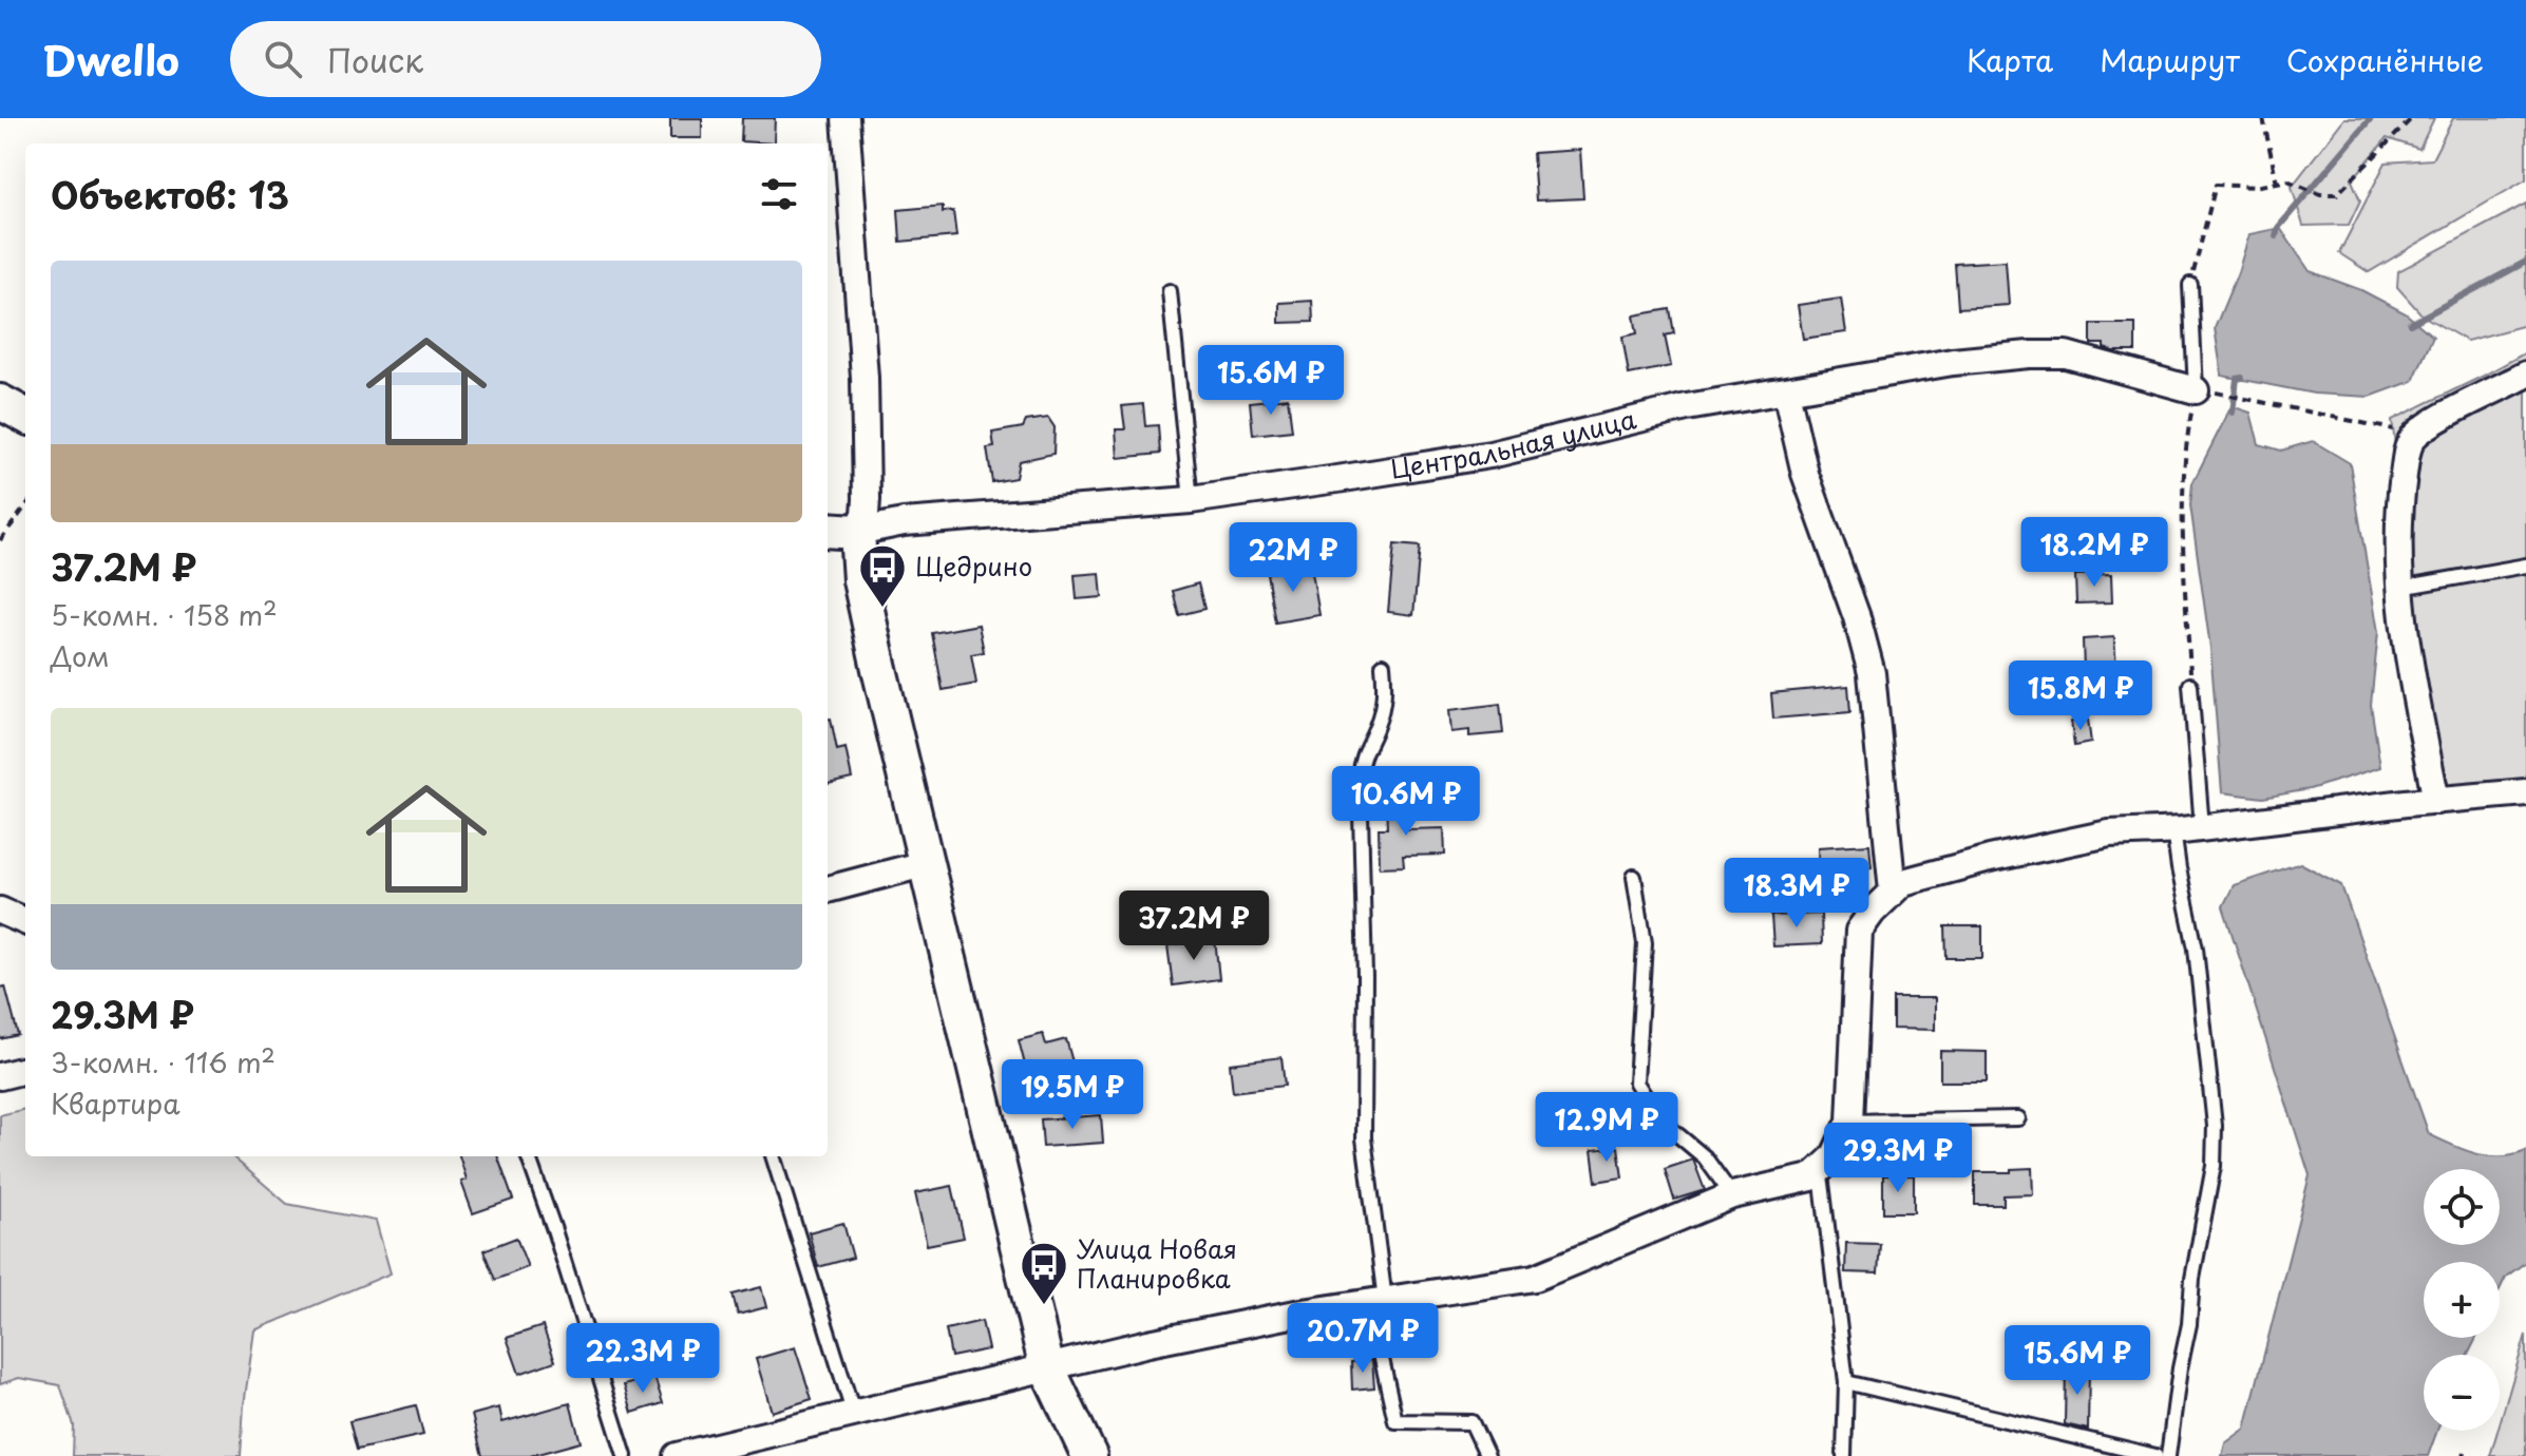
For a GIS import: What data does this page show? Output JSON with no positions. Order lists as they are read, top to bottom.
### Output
{
  "streets": {
    "street": ["Центральная улица"]
  },
  "places": {
    "bus stop": ["Щедрино", "Улица Новая Планировка"]
  },
  "page": {
    "header": "Dwello",
    "search": "Поиск",
    "nav": ["Карта", "Маршрут", "Сохранённые"],
    "heading": "Объектов: 13",
    "list": [
      {
        "name": "37.2M ₽",
        "note": "5-комн. · 158 m² · Дом"
      },
      {
        "name": "29.3M ₽",
        "note": "3-комн. · 116 m² · Квартира"
      }
    ],
    "price": [
      "15.6M ₽",
      "18.2M ₽",
      "22M ₽",
      "15.8M ₽",
      "10.6M ₽",
      "18.3M ₽",
      "37.2M ₽",
      "19.5M ₽",
      "12.9M ₽",
      "29.3M ₽",
      "20.7M ₽",
      "22.3M ₽",
      "15.6M ₽"
    ],
    "map_buttons": ["+", "−"]
  }
}
